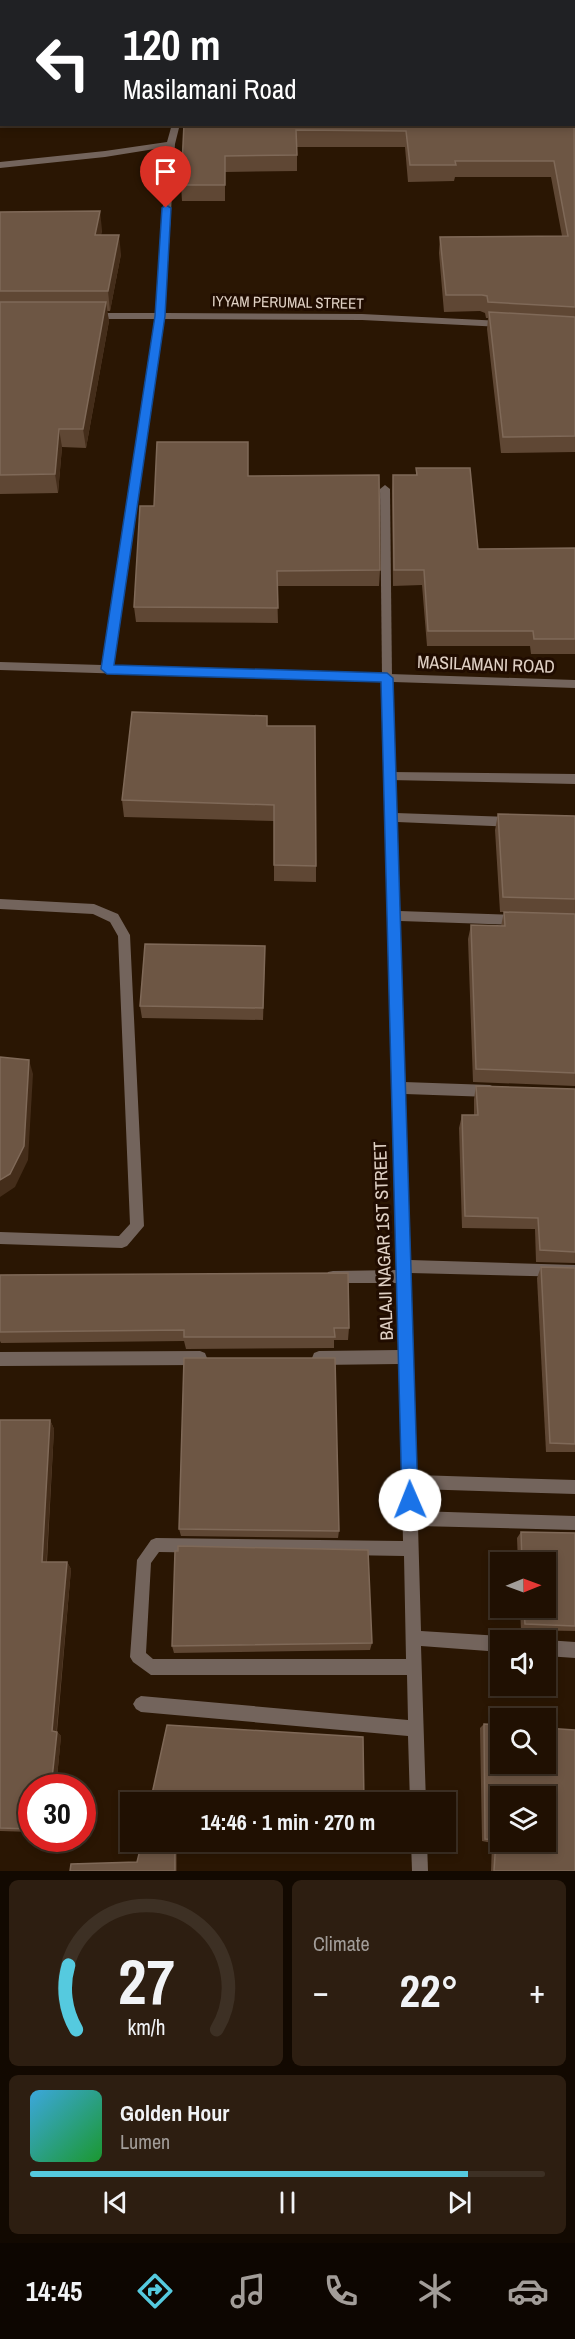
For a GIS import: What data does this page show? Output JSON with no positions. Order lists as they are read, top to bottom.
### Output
{
  "streets": {
    "street": ["IYYAM PERUMAL STREET", "MASILAMANI ROAD", "BALAJI NAGAR 1ST STREET"]
  },
  "crossings": [
    ["MASILAMANI ROAD", "BALAJI NAGAR 1ST STREET"]
  ],
  "north": "right",
  "page": {
    "turn": ["120 m", "Masilamani Road"],
    "limit": "30",
    "trip": "14:46 · 1 min · 270 m",
    "tile": "Climate",
    "heat": ["−", "22°", "+"],
    "song": ["Golden Hour", "Lumen"],
    "tabs": "14:45",
    "gauge": ["27", "km/h"]
  }
}
